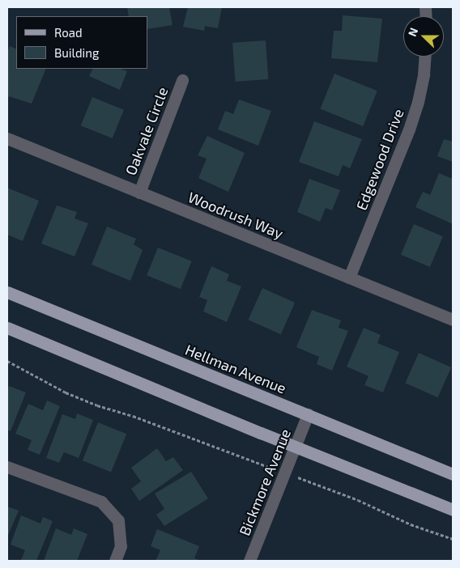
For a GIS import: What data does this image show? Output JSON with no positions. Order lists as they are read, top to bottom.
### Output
{
  "streets": {
    "main road": ["Hellman Avenue"],
    "street": [
      "Oakvale Circle",
      "Edgewood Drive",
      "Woodrush Way",
      "Bickmore Avenue"
    ]
  },
  "crossings": [
    ["Oakvale Circle", "Woodrush Way"],
    ["Edgewood Drive", "Woodrush Way"],
    ["Hellman Avenue", "Bickmore Avenue"]
  ],
  "legend": ["Road", "Building"],
  "north": "left"
}
